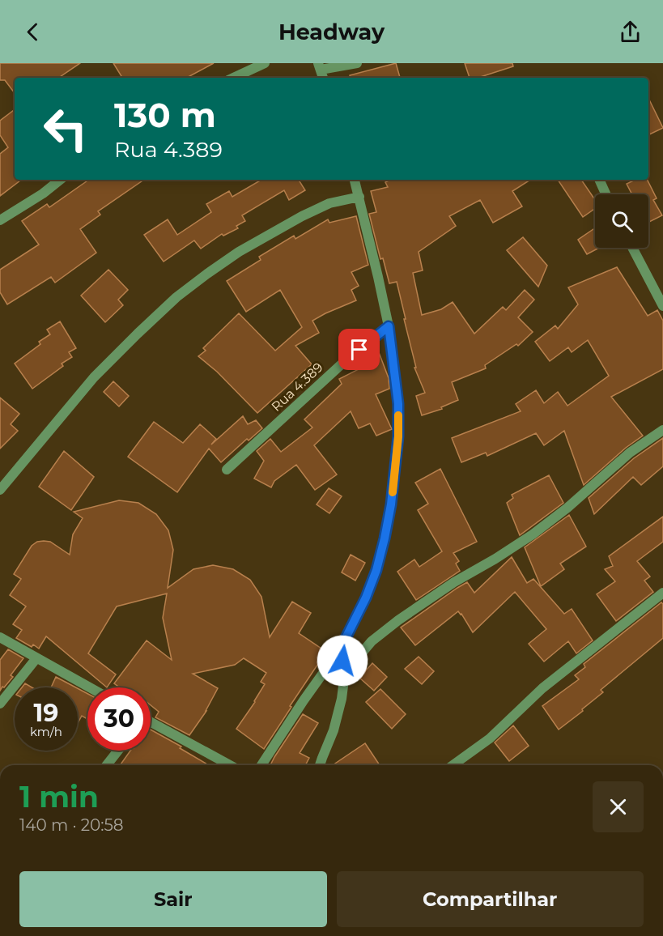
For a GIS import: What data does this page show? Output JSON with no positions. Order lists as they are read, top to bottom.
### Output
{
  "streets": {
    "street": ["Rua 4.389"]
  },
  "page": {
    "header": "Headway",
    "turn": ["130 m", "Rua 4.389"],
    "speed": "19 km/h",
    "limit": "30",
    "heading": ["1 min", "140 m · 20:58"],
    "buttons": ["Sair", "Compartilhar"]
  }
}
